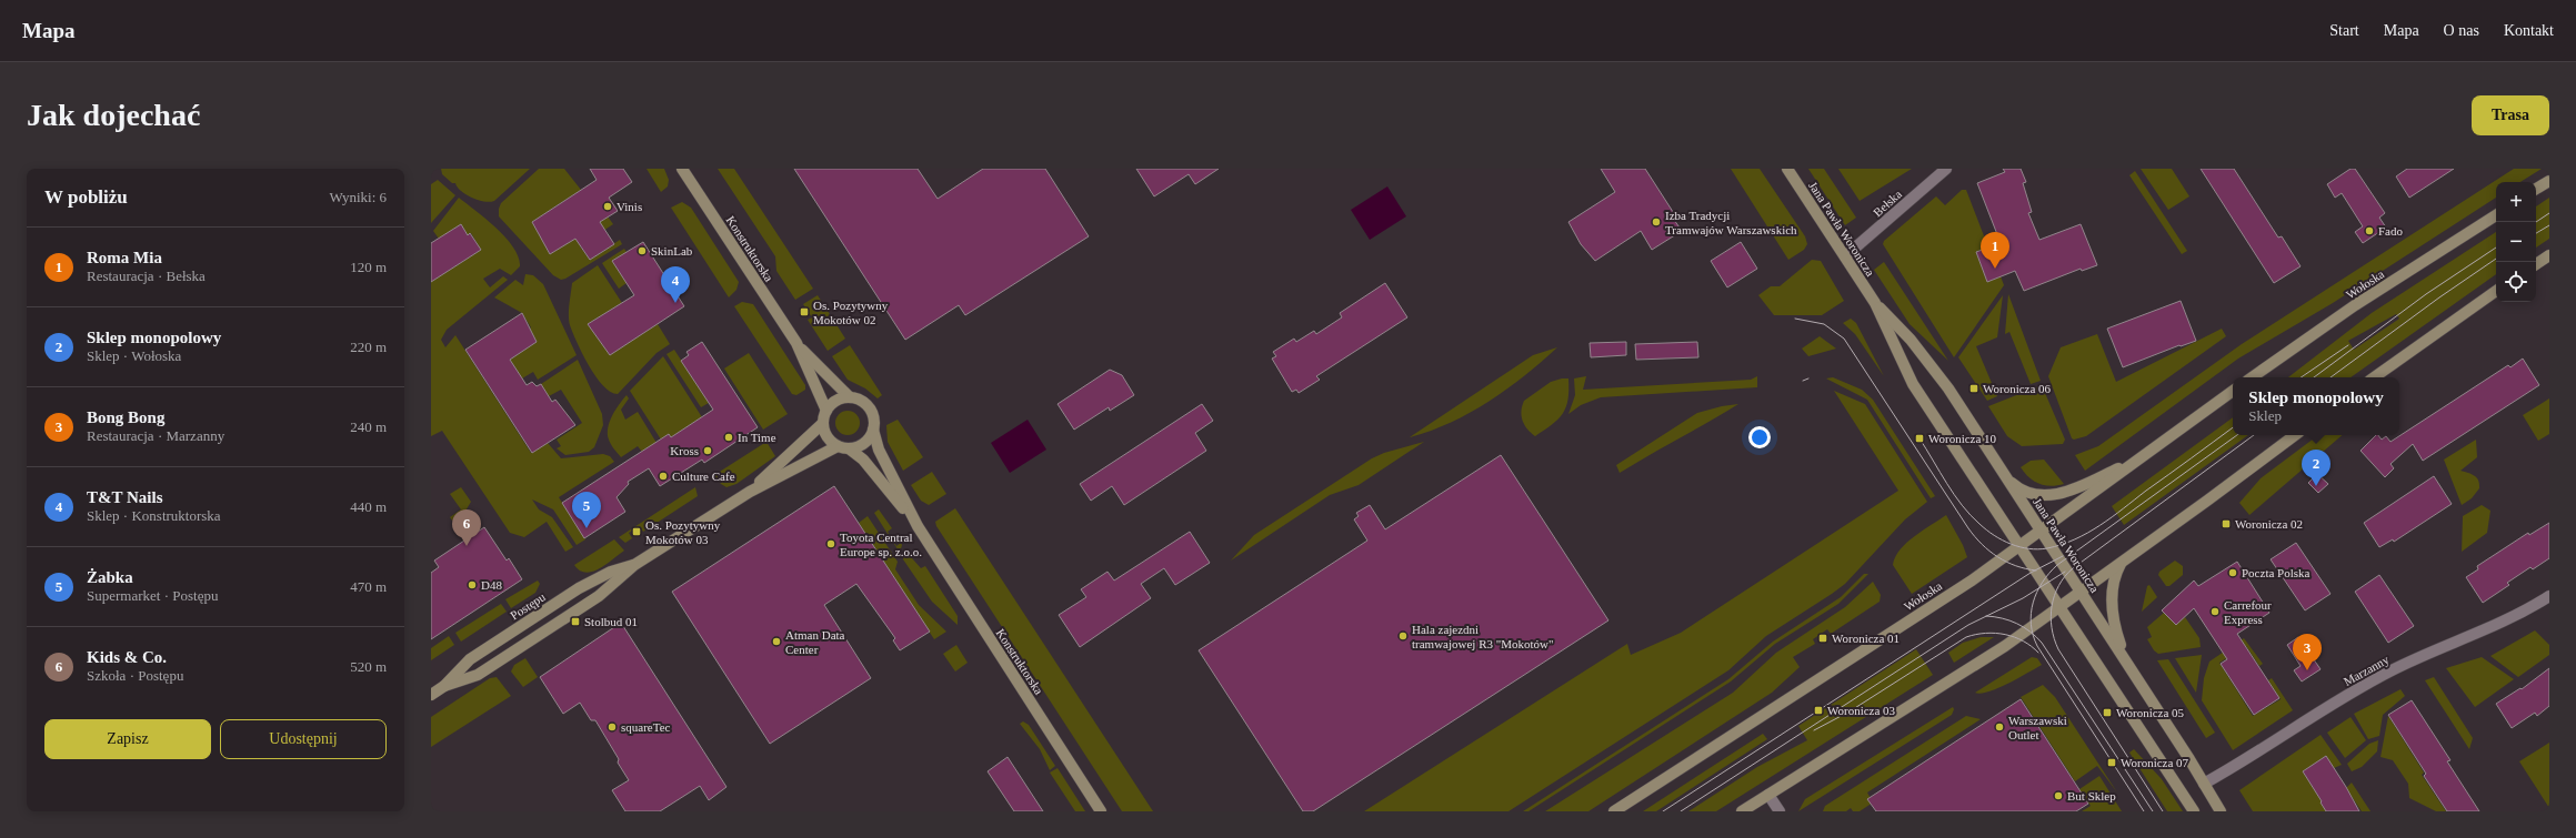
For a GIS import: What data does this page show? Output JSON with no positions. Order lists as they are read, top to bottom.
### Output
{
  "streets": {
    "street": [
      "Bełska",
      "Jana Pawła Woronicza",
      "Konstruktorska",
      "Wołoska",
      "Postępu",
      "Marzanny"
    ]
  },
  "crossings": [
    ["Bełska", "Jana Pawła Woronicza"],
    ["Jana Pawła Woronicza", "Wołoska"],
    ["Jana Pawła Woronicza", "Marzanny"],
    ["Konstruktorska", "Postępu"]
  ],
  "places": {
    "other": [
      "Vinis",
      "Izba Tradycji Tramwajów Warszawskich",
      "Fado",
      "SkinLab",
      "In Time",
      "Kross",
      "Culture Cafe",
      "Toyota Central Europe sp. z.o.o.",
      "Poczta Polska",
      "D48",
      "Carrefour Express",
      "Hala zajezdni tramwajowej R3 \"Mokotów\"",
      "Atman Data Center",
      "squareTec",
      "Warszawski Outlet",
      "But Sklep"
    ],
    "transit": [
      "Os. Pozytywny Mokotów 02",
      "Woronicza 06",
      "Woronicza 10",
      "Woronicza 02",
      "Os. Pozytywny Mokotów 03",
      "Stolbud 01",
      "Woronicza 01",
      "Woronicza 03",
      "Woronicza 05",
      "Woronicza 07"
    ]
  },
  "page": {
    "header": "Mapa",
    "nav": [
      "Start",
      "Mapa",
      "O nas",
      "Kontakt"
    ],
    "buttons": [
      "Trasa",
      ["Zapisz", "Udostępnij"]
    ],
    "title": "Jak dojechać",
    "heading": ["W pobliżu", "Wyniki: 6"],
    "map_buttons": ["+", "−"],
    "list": [
      {
        "mark": "1",
        "name": "Roma Mia",
        "note": "Restauracja · Bełska",
        "value": "120 m"
      },
      {
        "mark": "2",
        "name": "Sklep monopolowy",
        "note": "Sklep · Wołoska",
        "value": "220 m"
      },
      {
        "mark": "3",
        "name": "Bong Bong",
        "note": "Restauracja · Marzanny",
        "value": "240 m"
      },
      {
        "mark": "4",
        "name": "T&T Nails",
        "note": "Sklep · Konstruktorska",
        "value": "440 m"
      },
      {
        "mark": "5",
        "name": "Żabka",
        "note": "Supermarket · Postępu",
        "value": "470 m"
      },
      {
        "mark": "6",
        "name": "Kids & Co.",
        "note": "Szkoła · Postępu",
        "value": "520 m"
      }
    ],
    "pins": [
      "1",
      "4",
      "2",
      "5",
      "6",
      "3"
    ],
    "popup": ["Sklep monopolowy", "Sklep"]
  }
}
